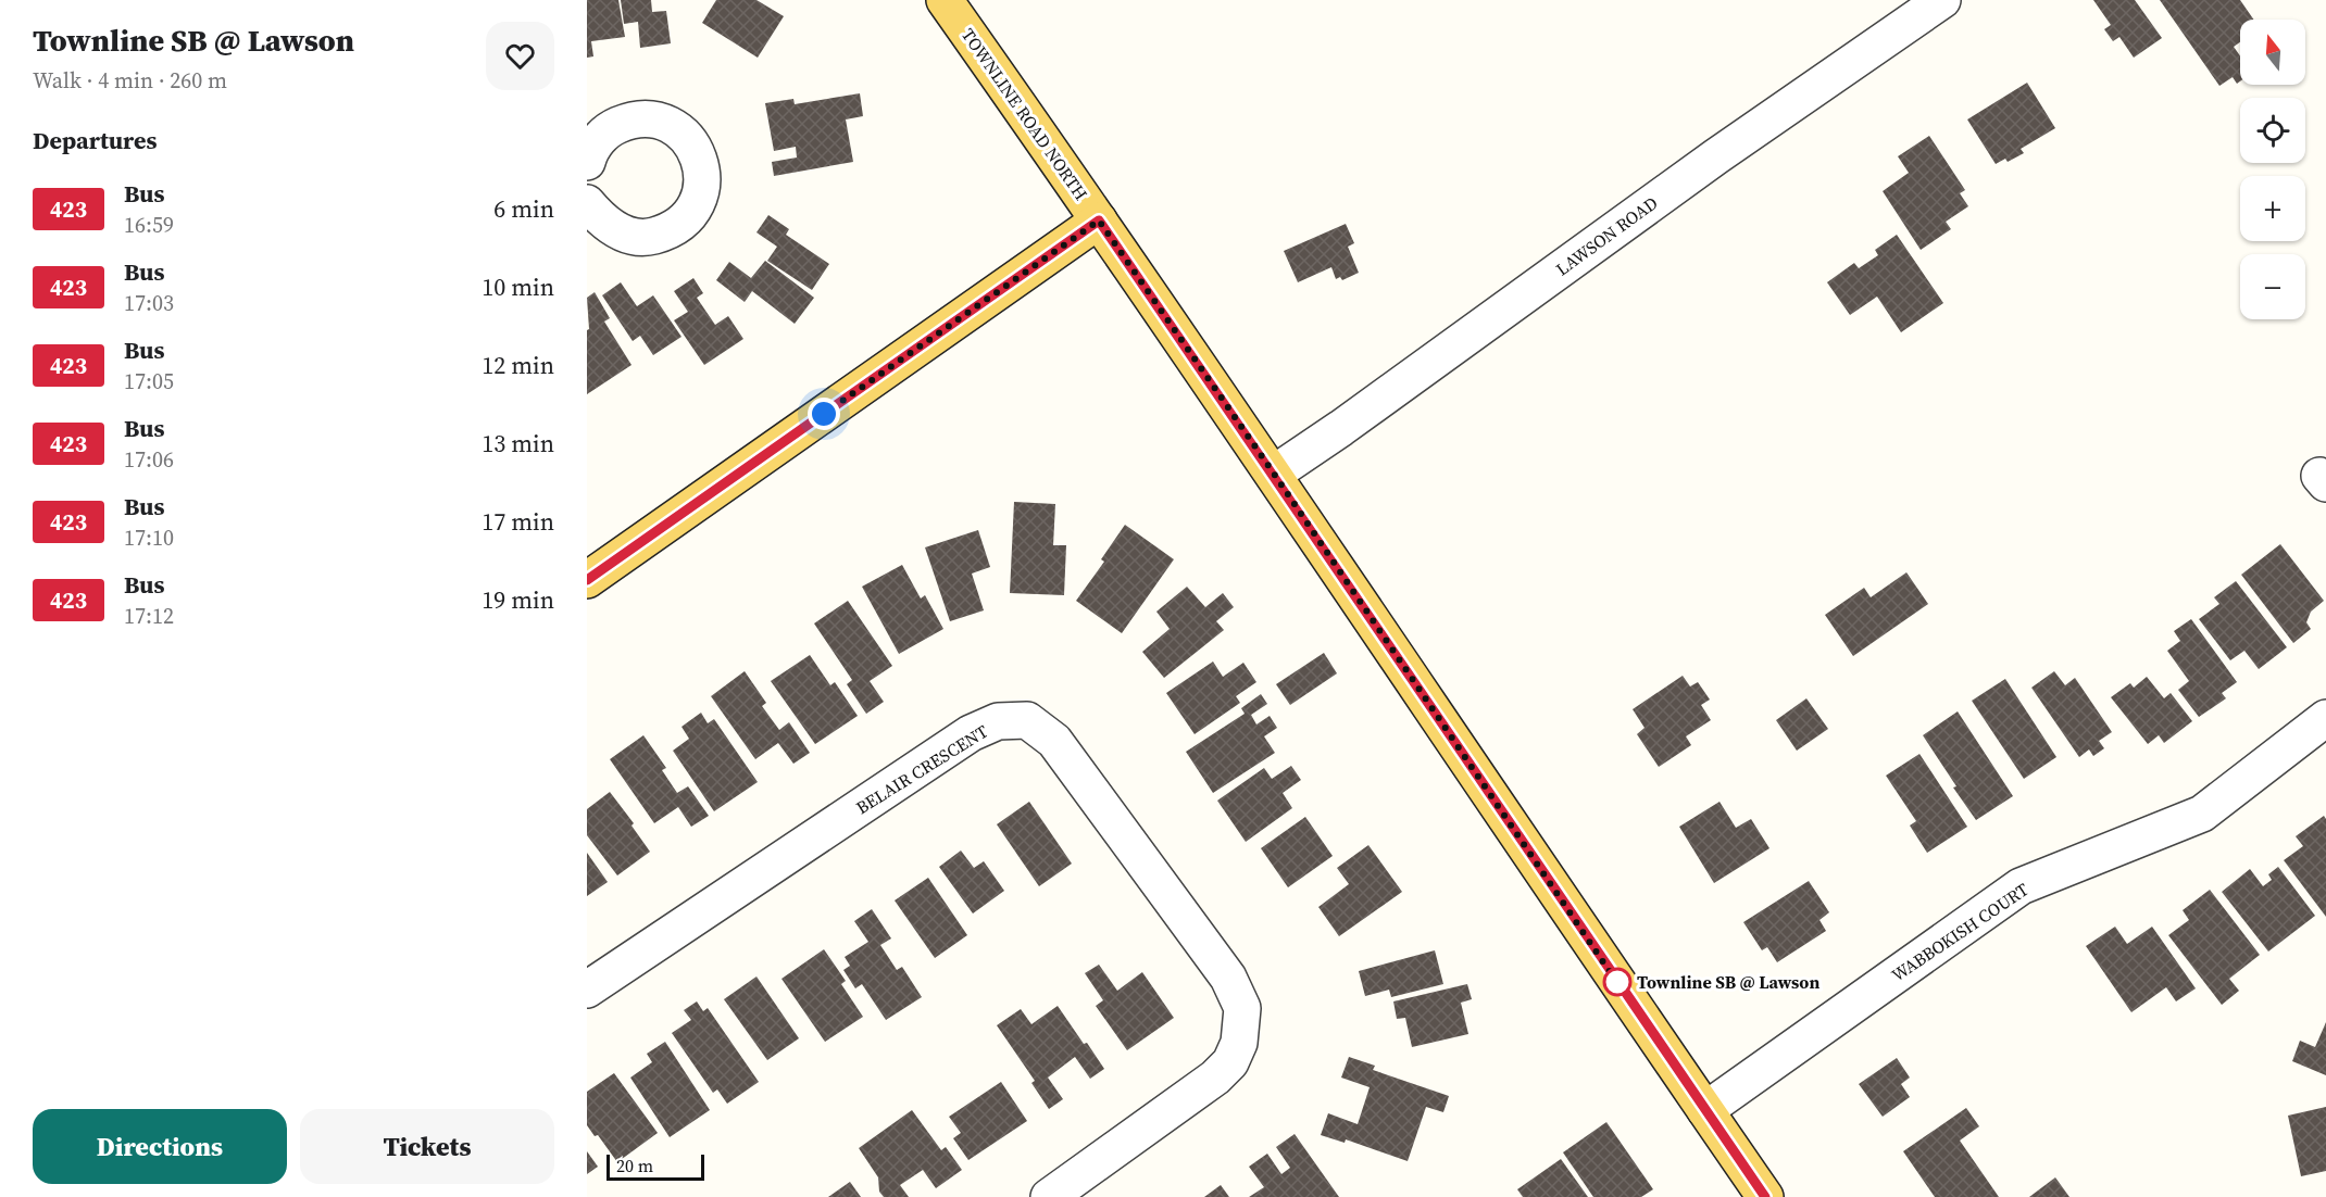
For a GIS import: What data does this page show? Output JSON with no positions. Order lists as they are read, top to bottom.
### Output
{
  "streets": {
    "main road": ["TOWNLINE ROAD NORTH"],
    "street": ["LAWSON ROAD", "BELAIR CRESCENT", "WABBOKISH COURT"]
  },
  "crossings": [
    ["TOWNLINE ROAD NORTH", "LAWSON ROAD"],
    ["TOWNLINE ROAD NORTH", "WABBOKISH COURT"]
  ],
  "places": ["Townline SB @ Lawson"],
  "lines": ["bus line 423"],
  "scale_bar": "20 m",
  "north": "top",
  "page": {
    "heading": [
      ["Townline SB @ Lawson", "Walk · 4 min · 260 m"],
      "Departures"
    ],
    "map_buttons": ["+", "−"],
    "list": [
      {
        "mark": "423",
        "name": "Bus",
        "note": "16:59",
        "value": "6 min"
      },
      {
        "mark": "423",
        "name": "Bus",
        "note": "17:03",
        "value": "10 min"
      },
      {
        "mark": "423",
        "name": "Bus",
        "note": "17:05",
        "value": "12 min"
      },
      {
        "mark": "423",
        "name": "Bus",
        "note": "17:06",
        "value": "13 min"
      },
      {
        "mark": "423",
        "name": "Bus",
        "note": "17:10",
        "value": "17 min"
      },
      {
        "mark": "423",
        "name": "Bus",
        "note": "17:12",
        "value": "19 min"
      }
    ],
    "buttons": ["Directions", "Tickets"],
    "scale": "20 m"
  }
}
